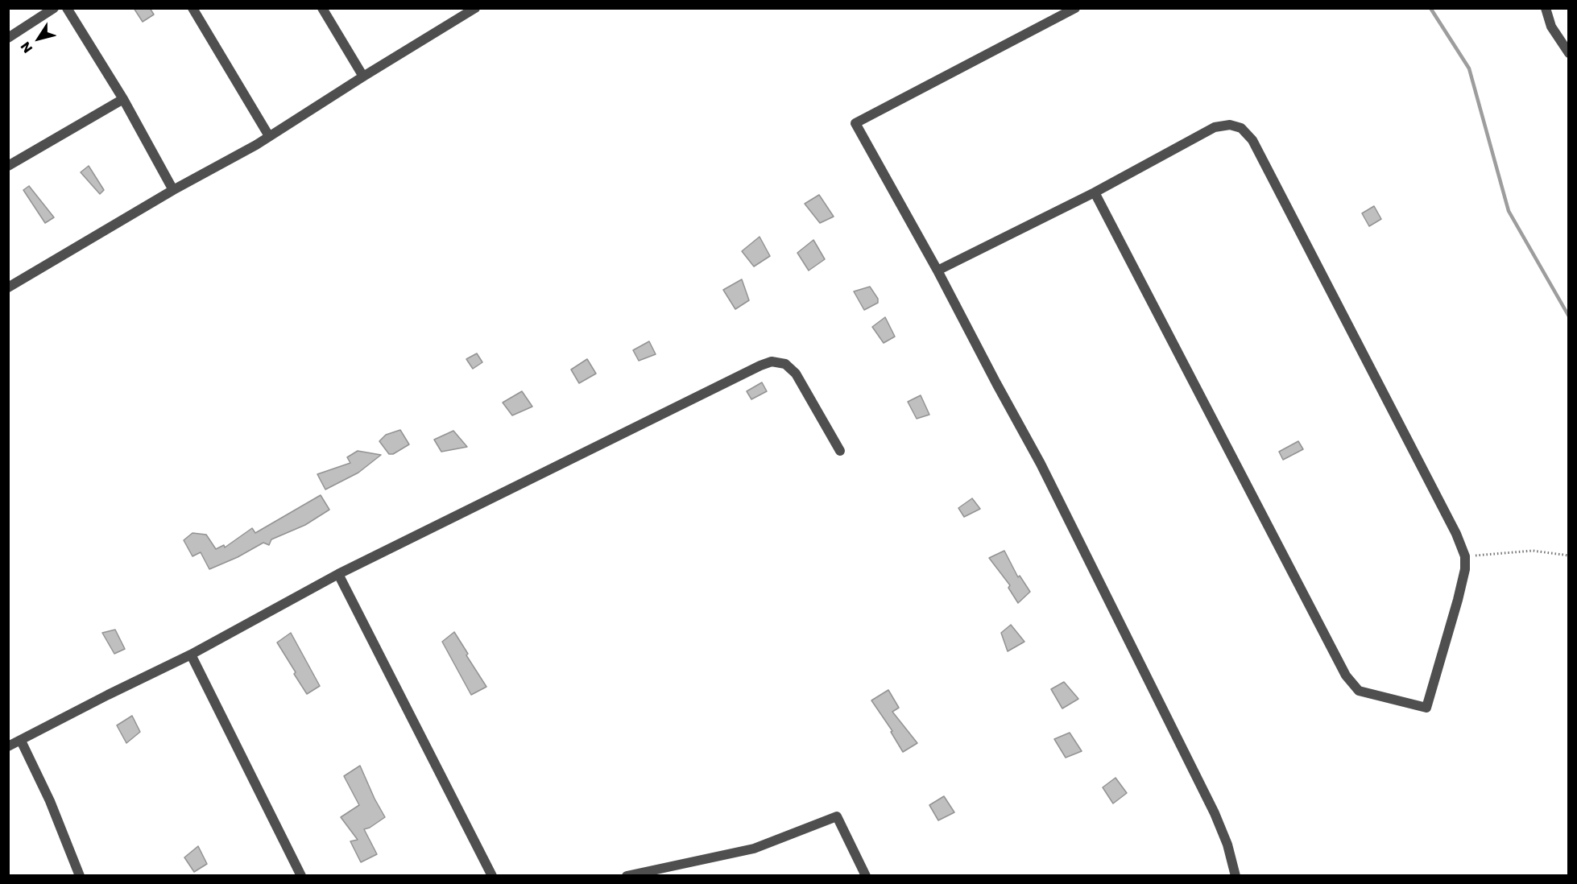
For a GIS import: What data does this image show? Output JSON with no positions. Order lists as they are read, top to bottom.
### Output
{
  "north": "bottom left"
}
